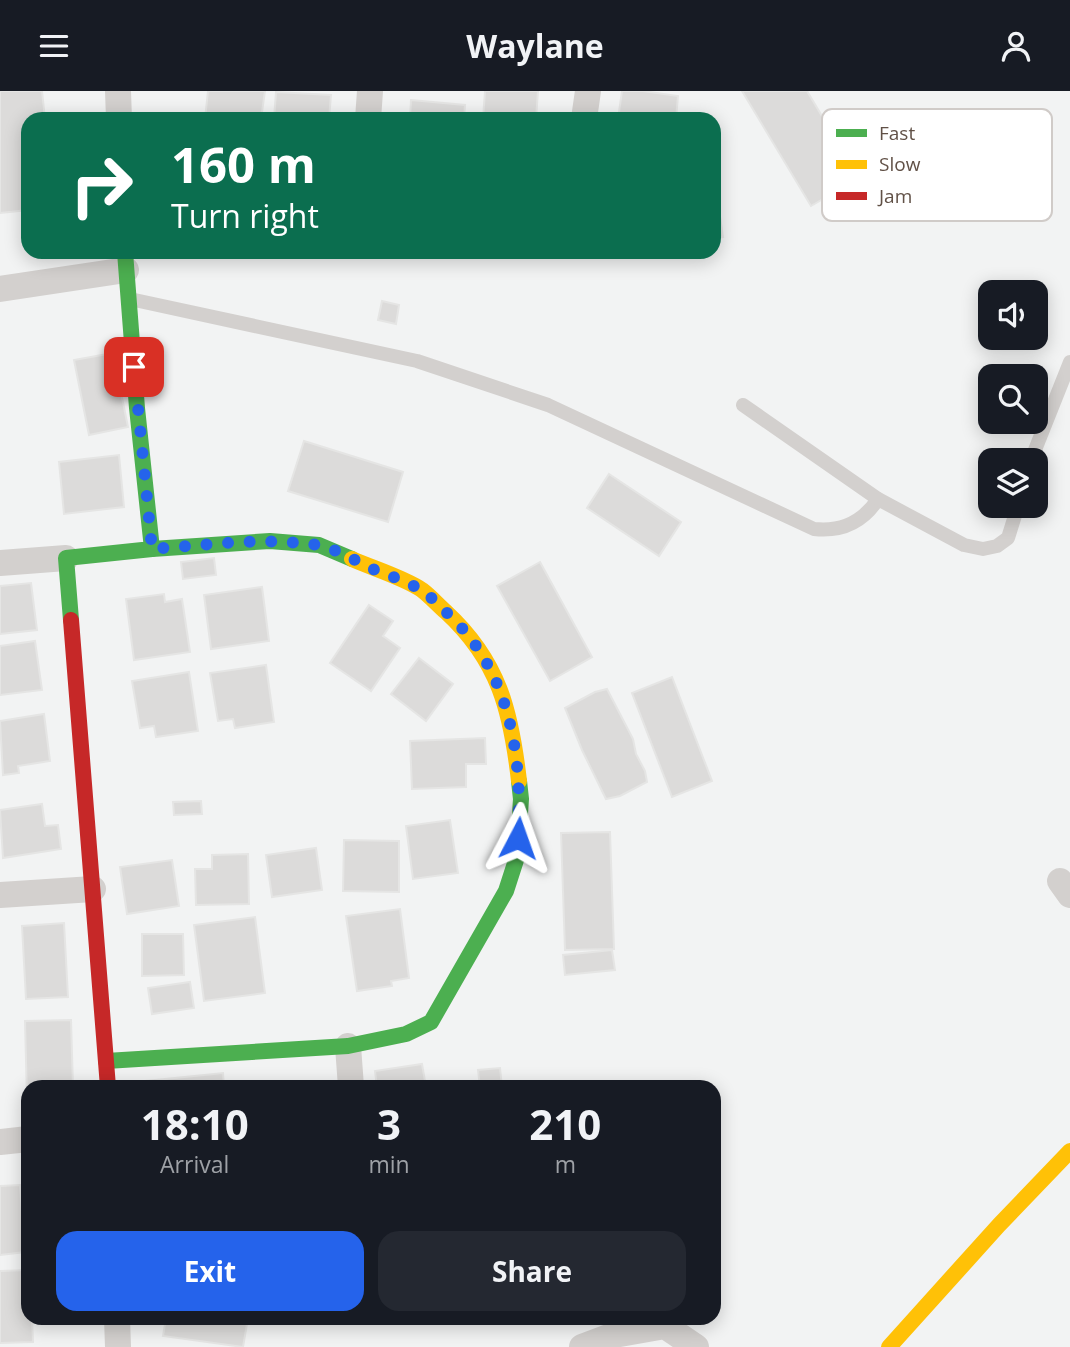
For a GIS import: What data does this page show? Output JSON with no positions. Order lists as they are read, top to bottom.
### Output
{
  "legend": ["Fast", "Slow", "Jam"],
  "page": {
    "header": "Waylane",
    "turn": ["160 m", "Turn right"],
    "eta": [
      "18:10",
      "Arrival",
      "3",
      "min",
      "210",
      "m"
    ],
    "buttons": ["Exit", "Share"]
  }
}
